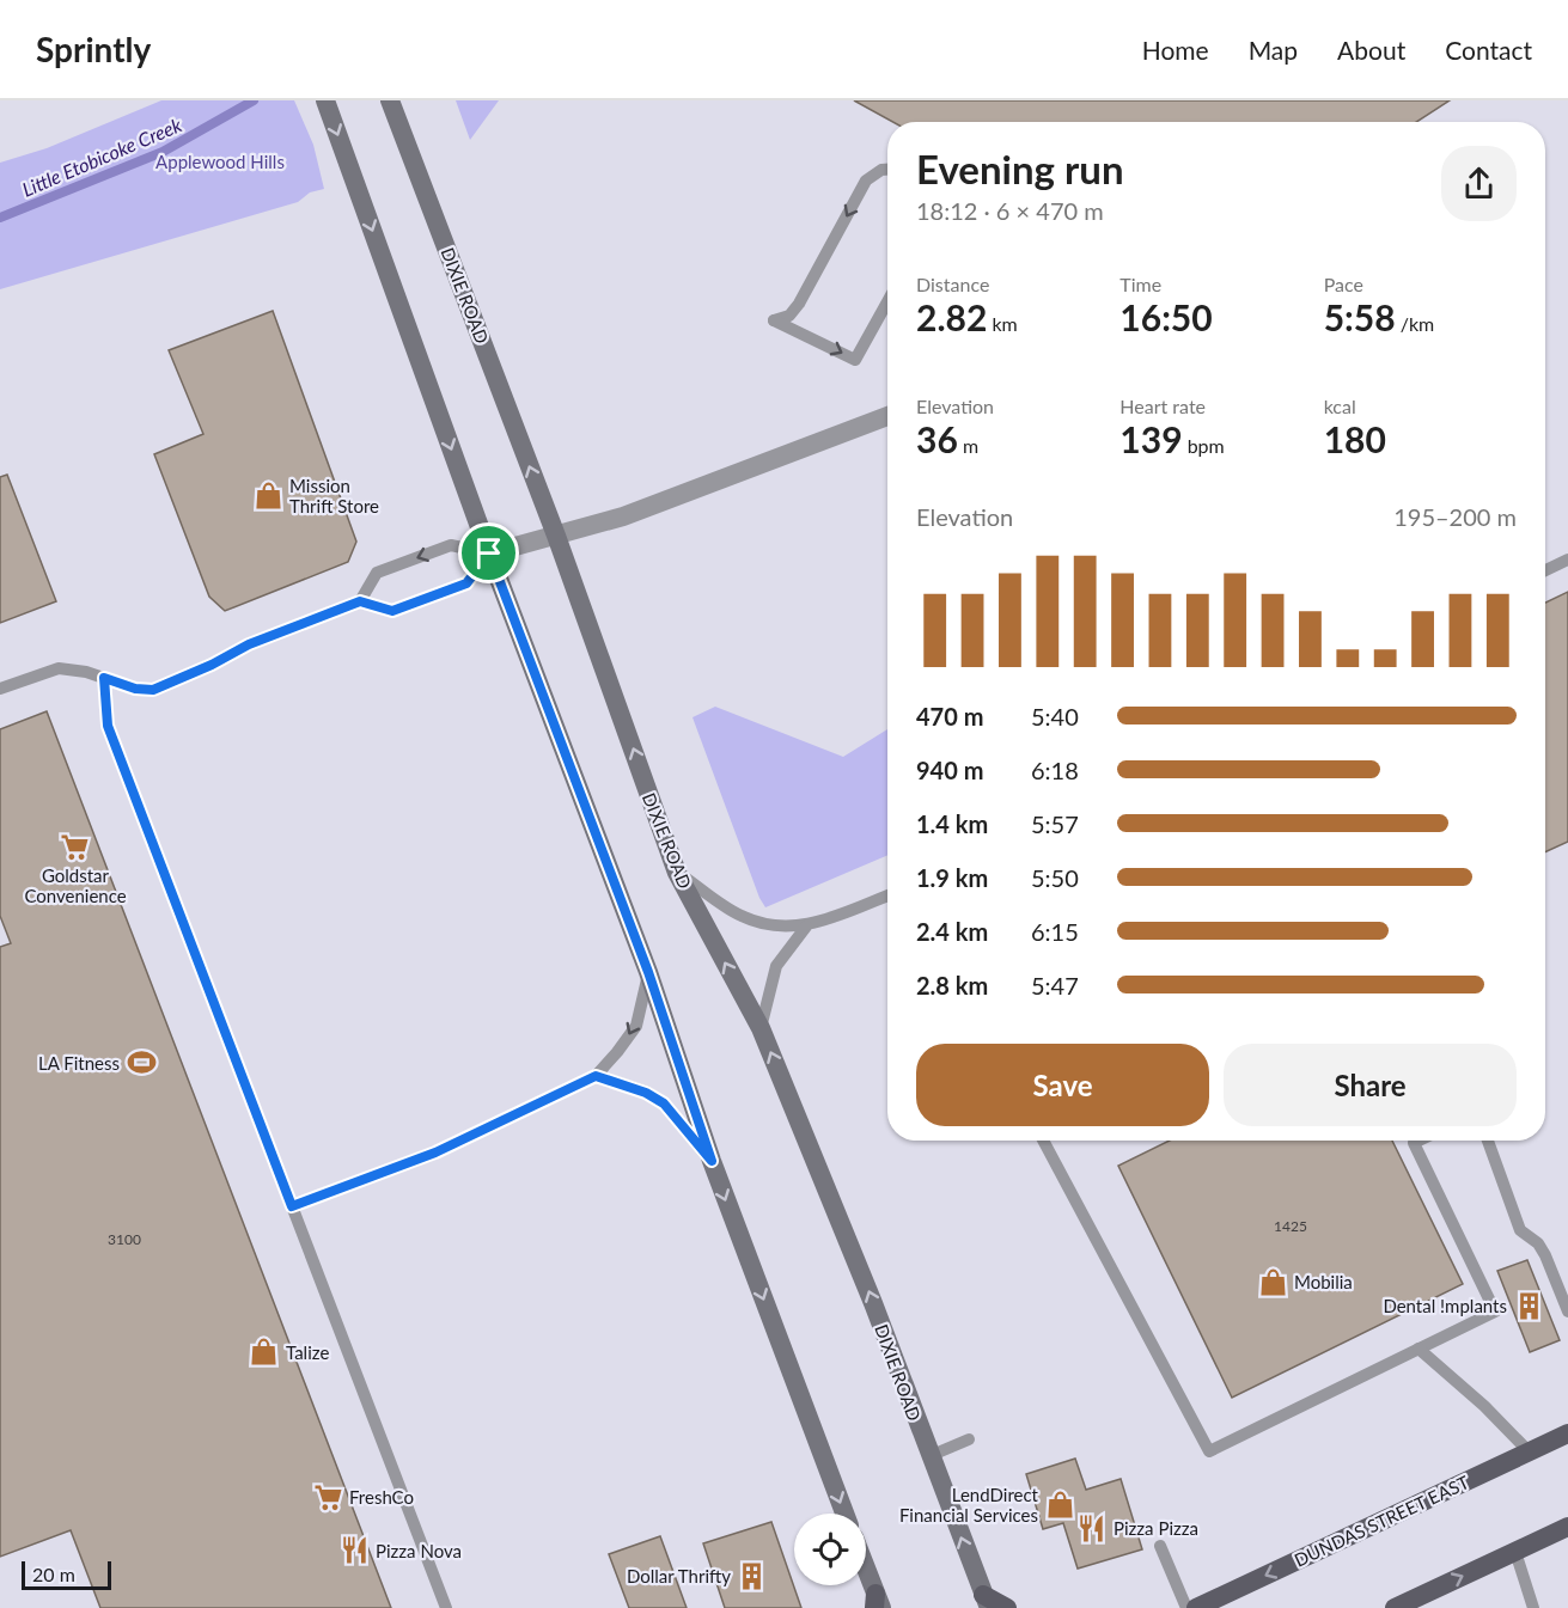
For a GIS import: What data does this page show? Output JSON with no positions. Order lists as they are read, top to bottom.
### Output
{
  "streets": {
    "main road": ["DIXIE ROAD", "DUNDAS STREET EAST"]
  },
  "water": ["Little Etobicoke Creek"],
  "parks": ["Applewood Hills"],
  "places": {
    "shop": [
      "Mission Thrift Store",
      "Mobilia",
      "Talize",
      "LendDirect Financial Services"
    ],
    "supermarket": ["Goldstar Convenience", "FreshCo"],
    "sports": ["LA Fitness"],
    "building": ["Dental !mplants", "Dollar Thrifty"],
    "restaurant": ["Pizza Pizza", "Pizza Nova"]
  },
  "house_numbers": ["1425", "3100"],
  "scale_bar": "20 m",
  "page": {
    "header": "Sprintly",
    "nav": [
      "Home",
      "Map",
      "About",
      "Contact"
    ],
    "heading": ["Evening run", "18:12 · 6 × 470 m"],
    "stats": [
      ["Distance", "2.82 km"],
      ["Time", "16:50"],
      ["Pace", "5:58 /km"],
      ["Elevation", "36 m"],
      ["Heart rate", "139 bpm"],
      ["kcal", "180"]
    ],
    "chart": ["Elevation", "195–200 m"],
    "list": [
      {
        "name": "470 m",
        "note": "5:40"
      },
      {
        "name": "940 m",
        "note": "6:18"
      },
      {
        "name": "1.4 km",
        "note": "5:57"
      },
      {
        "name": "1.9 km",
        "note": "5:50"
      },
      {
        "name": "2.4 km",
        "note": "6:15"
      },
      {
        "name": "2.8 km",
        "note": "5:47"
      }
    ],
    "buttons": ["Save", "Share"],
    "scale": "20 m"
  }
}
